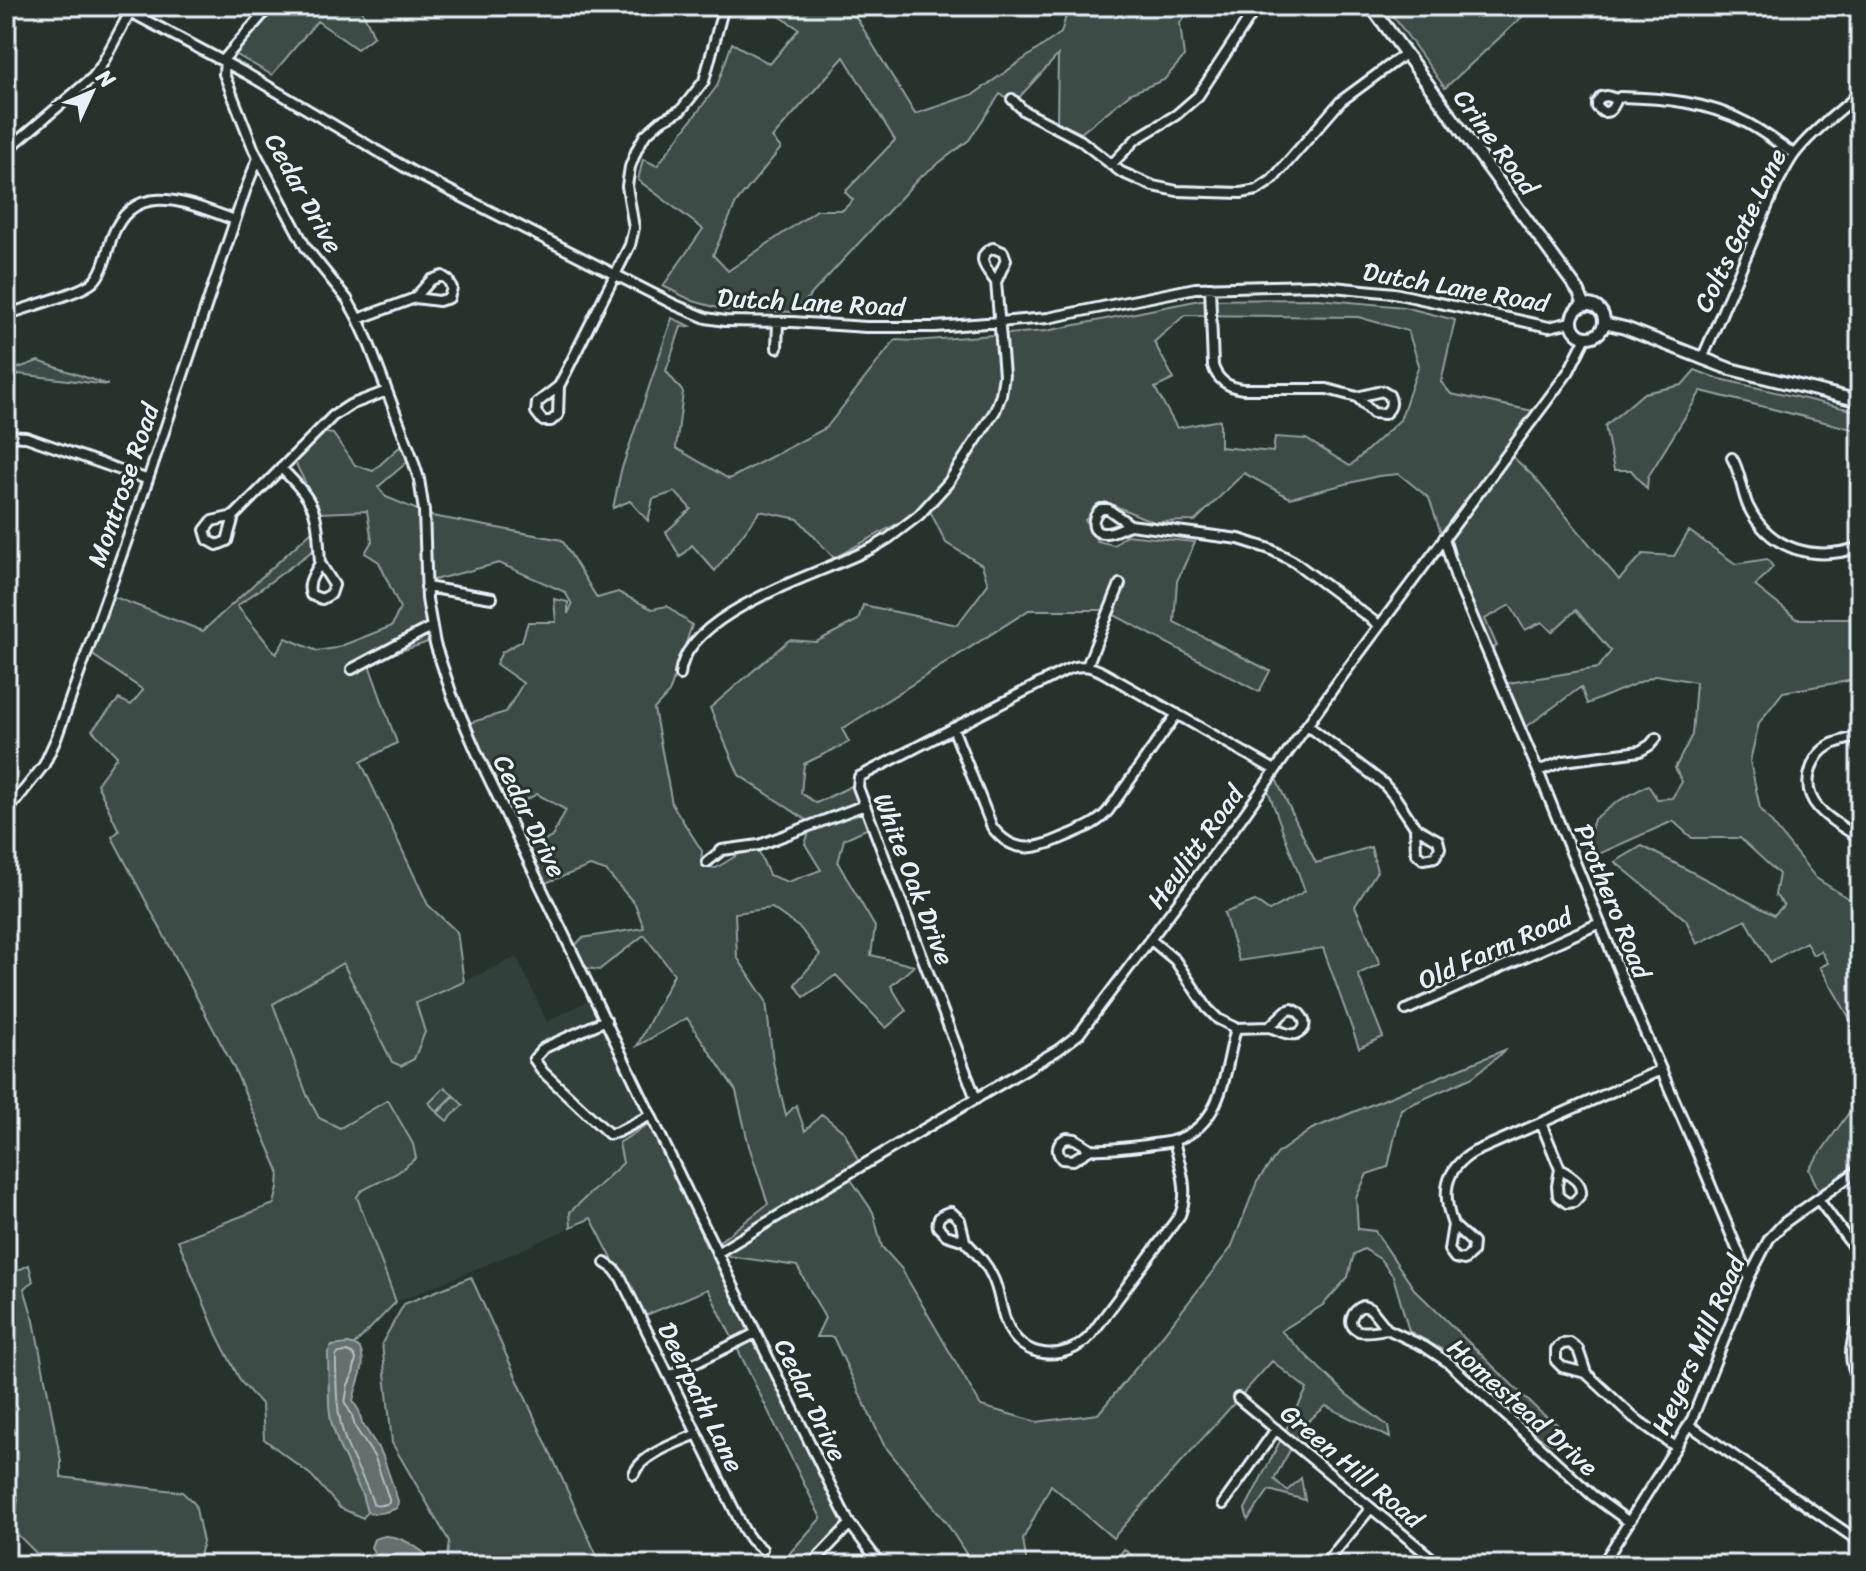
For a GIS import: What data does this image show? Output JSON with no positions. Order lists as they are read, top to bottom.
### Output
{
  "streets": {
    "main road": ["Crine Road"],
    "street": [
      "Cedar Drive",
      "Colts Gate Lane",
      "Dutch Lane Road",
      "Montrose Road",
      "Heulitt Road",
      "White Oak Drive",
      "Prothero Road",
      "Old Farm Road",
      "Heyers Mill Road",
      "Deerpath Lane",
      "Homestead Drive",
      "Green Hill Road"
    ]
  },
  "crossings": [
    ["Crine Road", "Colts Gate Lane"],
    ["Crine Road", "Dutch Lane Road"],
    ["Crine Road", "Heulitt Road"],
    ["Cedar Drive", "Dutch Lane Road"],
    ["Cedar Drive", "Montrose Road"],
    ["Cedar Drive", "Heulitt Road"],
    ["Dutch Lane Road", "Heulitt Road"],
    ["Heulitt Road", "White Oak Drive"],
    ["Heulitt Road", "Prothero Road"],
    ["Prothero Road", "Old Farm Road"],
    ["Prothero Road", "Heyers Mill Road"],
    ["Heyers Mill Road", "Homestead Drive"]
  ],
  "north": "top right"
}
